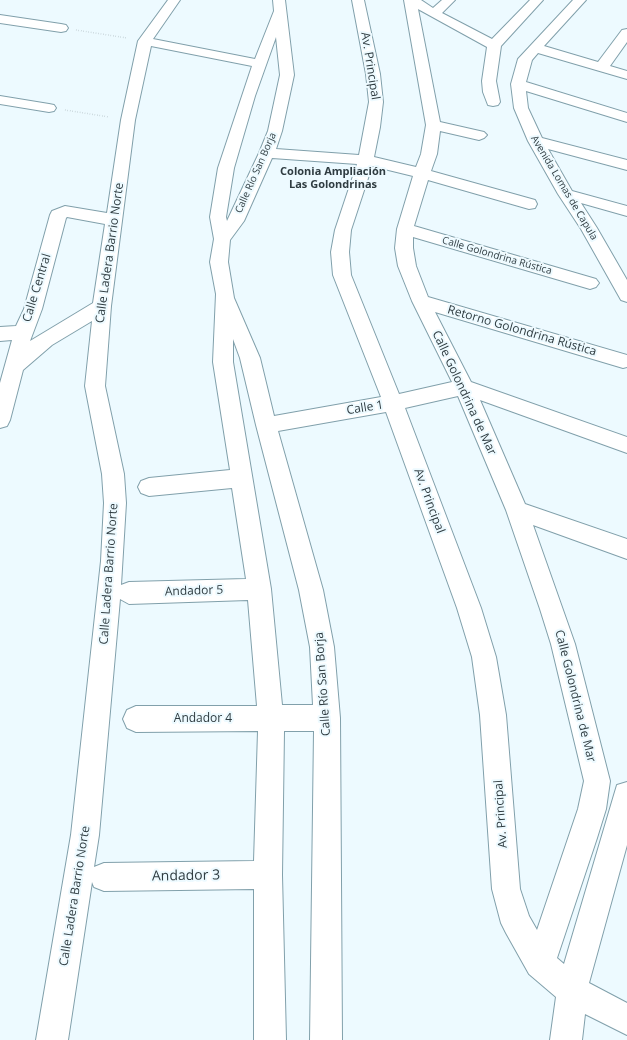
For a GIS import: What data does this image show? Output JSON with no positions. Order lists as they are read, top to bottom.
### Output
{
  "streets": {
    "street": [
      "Av. Principal",
      "Calle Río San Borja",
      "Avenida Lomas de Capula",
      "Calle Ladera Barrio Norte",
      "Calle Golondrina Rústica",
      "Calle Central",
      "Retorno Golondrina Rústica",
      "Calle Golondrina de Mar",
      "Calle 1",
      "Andador 5",
      "Andador 4",
      "Andador 3"
    ]
  },
  "crossings": [
    ["Av. Principal", "Calle Golondrina de Mar"],
    ["Av. Principal", "Calle 1"],
    ["Calle Río San Borja", "Calle 1"],
    ["Calle Río San Borja", "Andador 5"],
    ["Calle Río San Borja", "Andador 4"],
    ["Calle Río San Borja", "Andador 3"],
    ["Calle Ladera Barrio Norte", "Calle Central"],
    ["Calle Golondrina Rústica", "Calle Golondrina de Mar"],
    ["Retorno Golondrina Rústica", "Calle Golondrina de Mar"],
    ["Calle Golondrina de Mar", "Calle 1"]
  ],
  "districts": ["Colonia Ampliación Las Golondrinas"]
}
